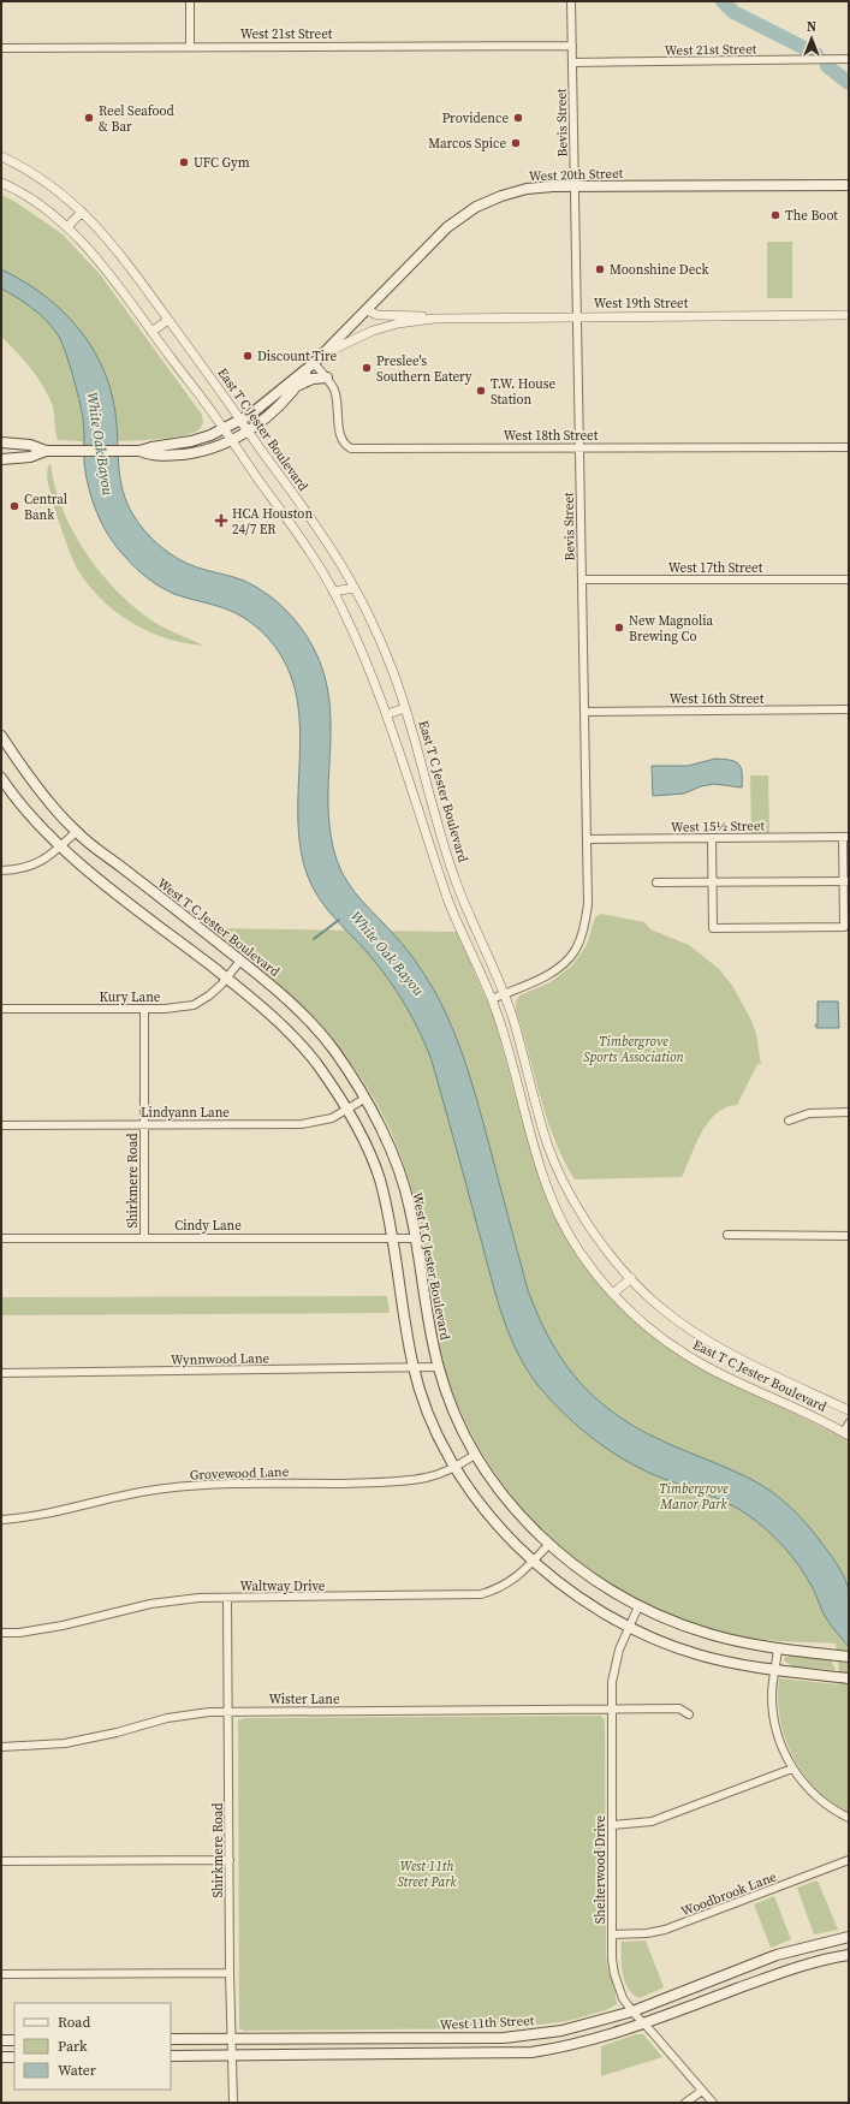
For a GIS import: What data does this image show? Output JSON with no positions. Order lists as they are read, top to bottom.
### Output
{
  "streets": {
    "main road": ["West 20th Street", "West T C Jester Boulevard", "West 11th Street"],
    "street": [
      "West 21st Street",
      "Bevis Street",
      "West 19th Street",
      "East T C Jester Boulevard",
      "West 18th Street",
      "West 17th Street",
      "West 16th Street",
      "West 15½ Street",
      "Kury Lane",
      "Lindyann Lane",
      "Shirkmere Road",
      "Cindy Lane",
      "Wynnwood Lane",
      "Grovewood Lane",
      "Waltway Drive",
      "Wister Lane",
      "Shelterwood Drive",
      "Woodbrook Lane"
    ]
  },
  "crossings": [
    ["West 21st Street", "Bevis Street"],
    ["Bevis Street", "West 20th Street"],
    ["Bevis Street", "West 19th Street"],
    ["Bevis Street", "East T C Jester Boulevard"],
    ["Bevis Street", "West 18th Street"],
    ["Bevis Street", "West 17th Street"],
    ["Bevis Street", "West 16th Street"],
    ["Bevis Street", "West 15½ Street"],
    ["West 20th Street", "West 19th Street"],
    ["West 20th Street", "East T C Jester Boulevard"],
    ["West 20th Street", "West 18th Street"],
    ["West T C Jester Boulevard", "Kury Lane"],
    ["West T C Jester Boulevard", "Lindyann Lane"],
    ["West T C Jester Boulevard", "Cindy Lane"],
    ["West T C Jester Boulevard", "Wynnwood Lane"],
    ["West T C Jester Boulevard", "Grovewood Lane"],
    ["West T C Jester Boulevard", "Waltway Drive"],
    ["West T C Jester Boulevard", "Shelterwood Drive"],
    ["Kury Lane", "Shirkmere Road"],
    ["Lindyann Lane", "Shirkmere Road"],
    ["Shirkmere Road", "Cindy Lane"],
    ["Shirkmere Road", "Waltway Drive"],
    ["Shirkmere Road", "Wister Lane"],
    ["Shirkmere Road", "West 11th Street"],
    ["Wister Lane", "Shelterwood Drive"],
    ["Shelterwood Drive", "Woodbrook Lane"],
    ["Shelterwood Drive", "West 11th Street"]
  ],
  "water": ["White Oak Bayou"],
  "parks": ["Timbergrove Sports Association", "Timbergrove Manor Park", "West 11th Street Park"],
  "places": {
    "other": [
      "Reel Seafood & Bar",
      "Providence",
      "Marcos Spice",
      "UFC Gym",
      "The Boot",
      "Moonshine Deck",
      "Discount Tire",
      "Preslee's Southern Eatery",
      "T.W. House Station",
      "Central Bank",
      "New Magnolia Brewing Co"
    ],
    "health": ["HCA Houston 24/7 ER"]
  },
  "legend": ["Road", "Park", "Water"],
  "north": "top"
}
